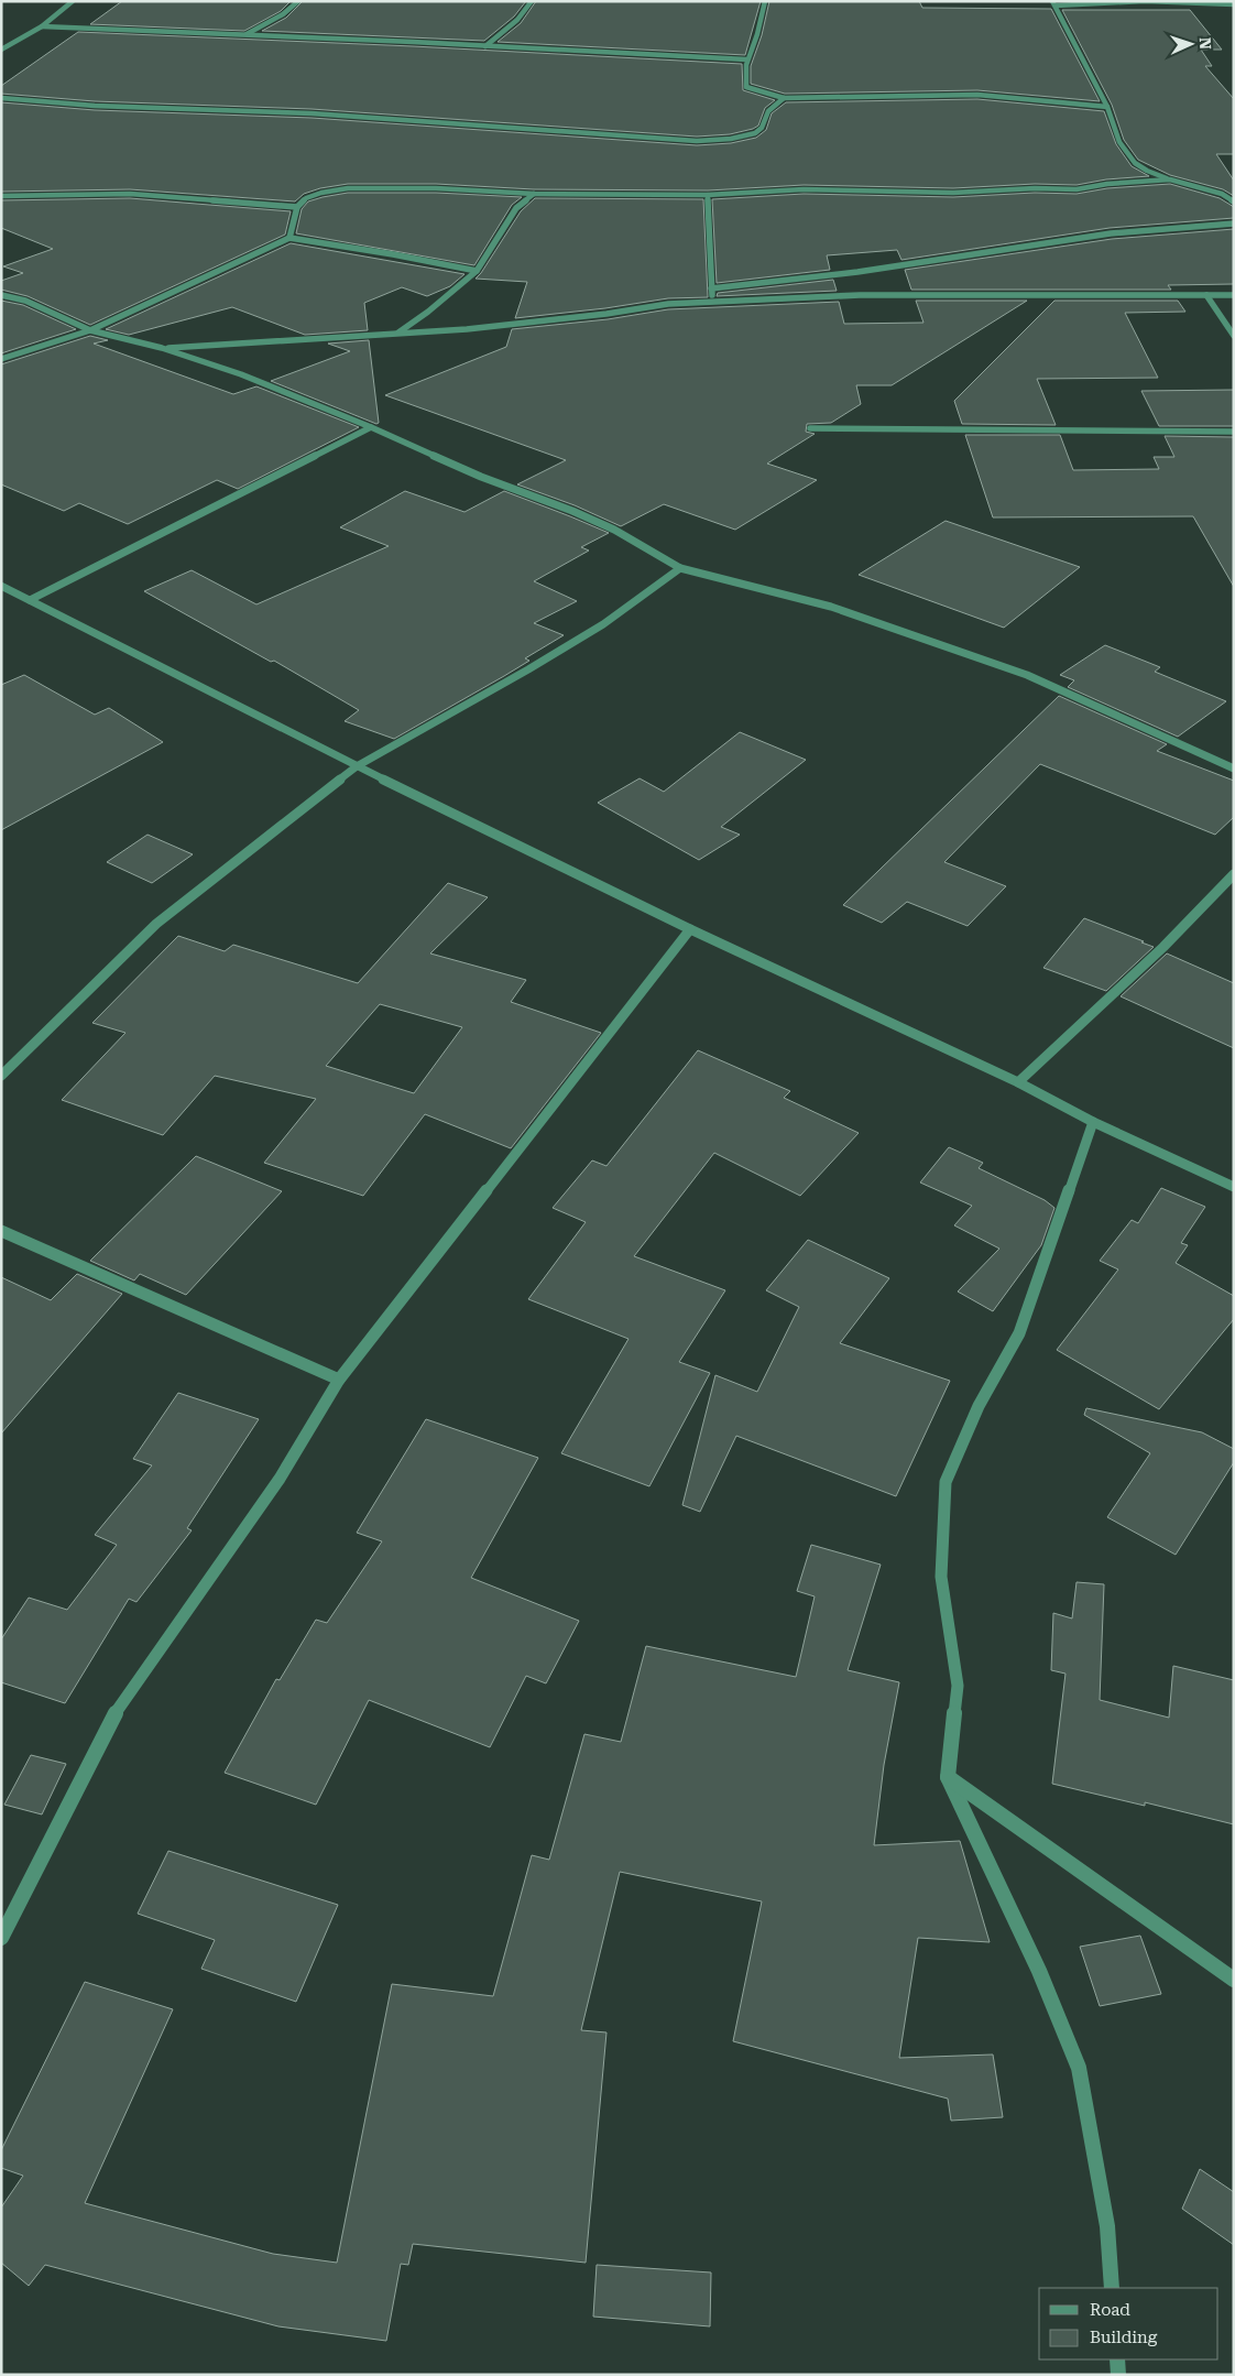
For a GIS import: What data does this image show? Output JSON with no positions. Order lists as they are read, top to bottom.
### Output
{
  "legend": ["Road", "Building"],
  "north": "right"
}
